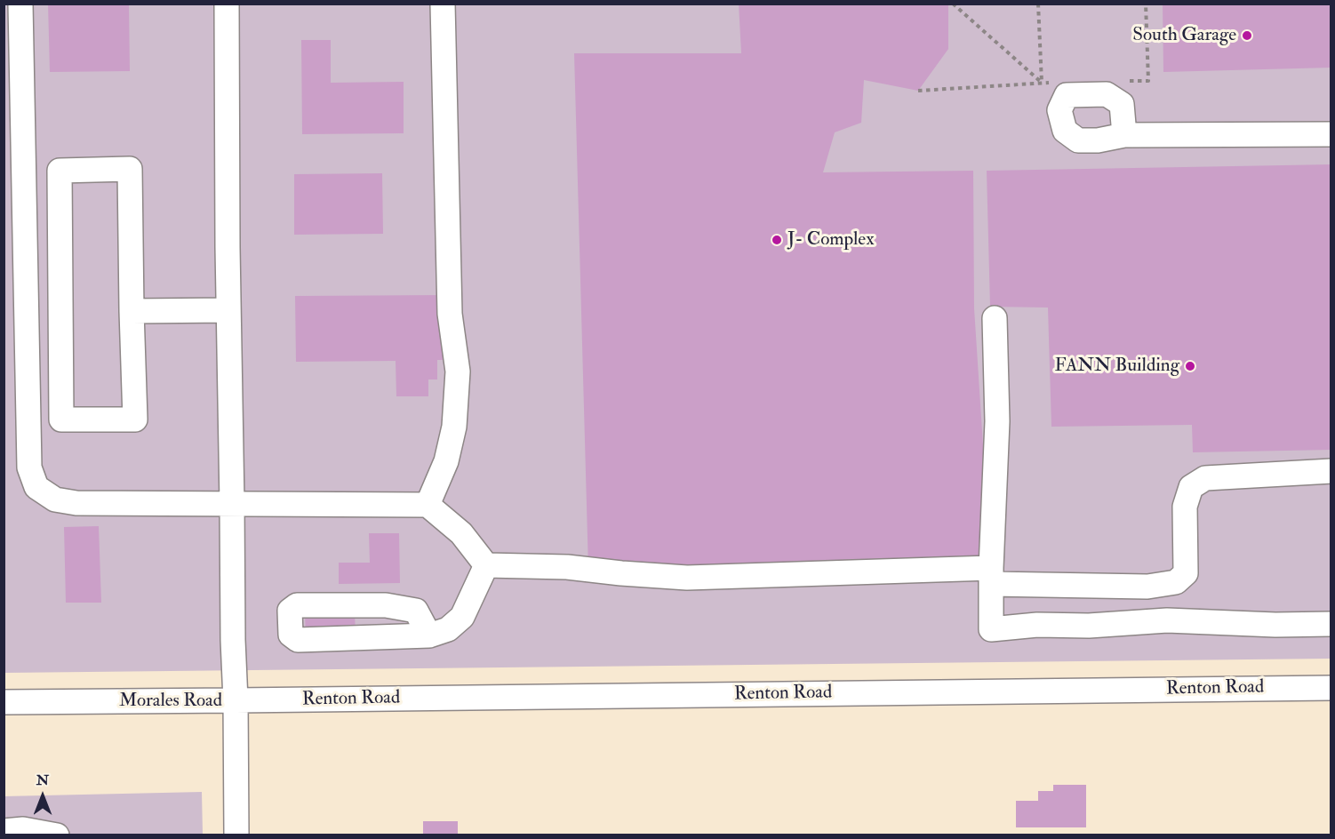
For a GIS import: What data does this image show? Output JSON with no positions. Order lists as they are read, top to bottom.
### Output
{
  "streets": {
    "street": ["Renton Road", "Morales Road"]
  },
  "crossings": [
    ["Renton Road", "Morales Road"]
  ],
  "places": ["South Garage", "J- Complex", "FANN Building"],
  "north": "top"
}
